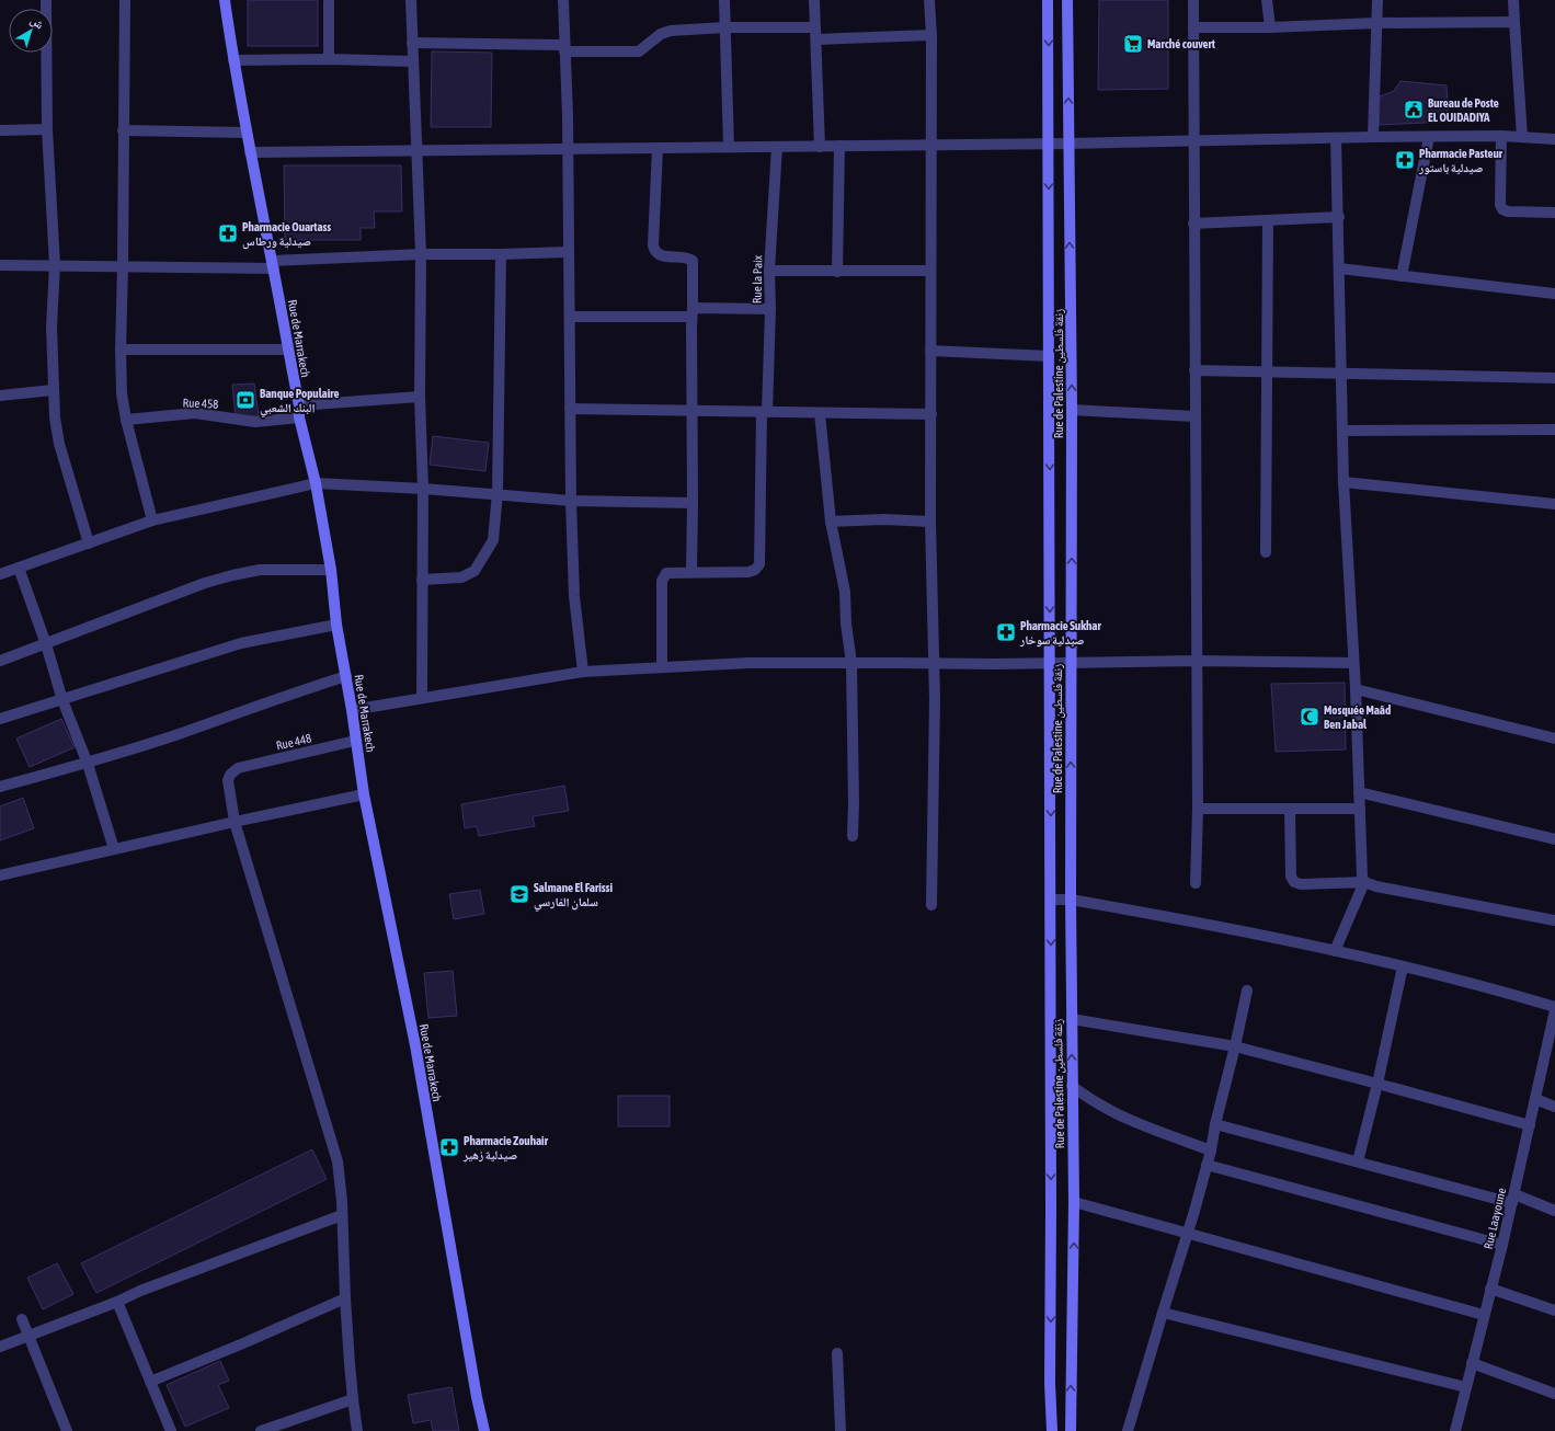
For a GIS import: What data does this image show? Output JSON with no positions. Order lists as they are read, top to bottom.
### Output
{
  "streets": {
    "main road": ["Rue de Marrakech", "Rue de Palestine زنقة فلسطين"],
    "street": [
      "Rue la Paix",
      "Rue 458",
      "Rue 448",
      "Rue Laayoune"
    ]
  },
  "crossings": [
    ["Rue de Marrakech", "Rue 458"],
    ["Rue de Marrakech", "Rue 448"]
  ],
  "places": {
    "supermarket": ["Marché couvert"],
    "public building": ["Bureau de Poste EL OUIDADIYA"],
    "pharmacy": [
      "Pharmacie Pasteur صيدلية باستور",
      "Pharmacie Ouartass صيدلية ورطاس",
      "Pharmacie Sukhar صيدلية سوخار",
      "Pharmacie Zouhair صيدلية زهير"
    ],
    "bank": ["Banque Populaire البنك الشعبي"],
    "mosque": ["Mosquée Maâd Ben Jabal"],
    "school or university": ["Salmane El Farissi سلمان الفارسي"]
  },
  "north": "top right"
}
